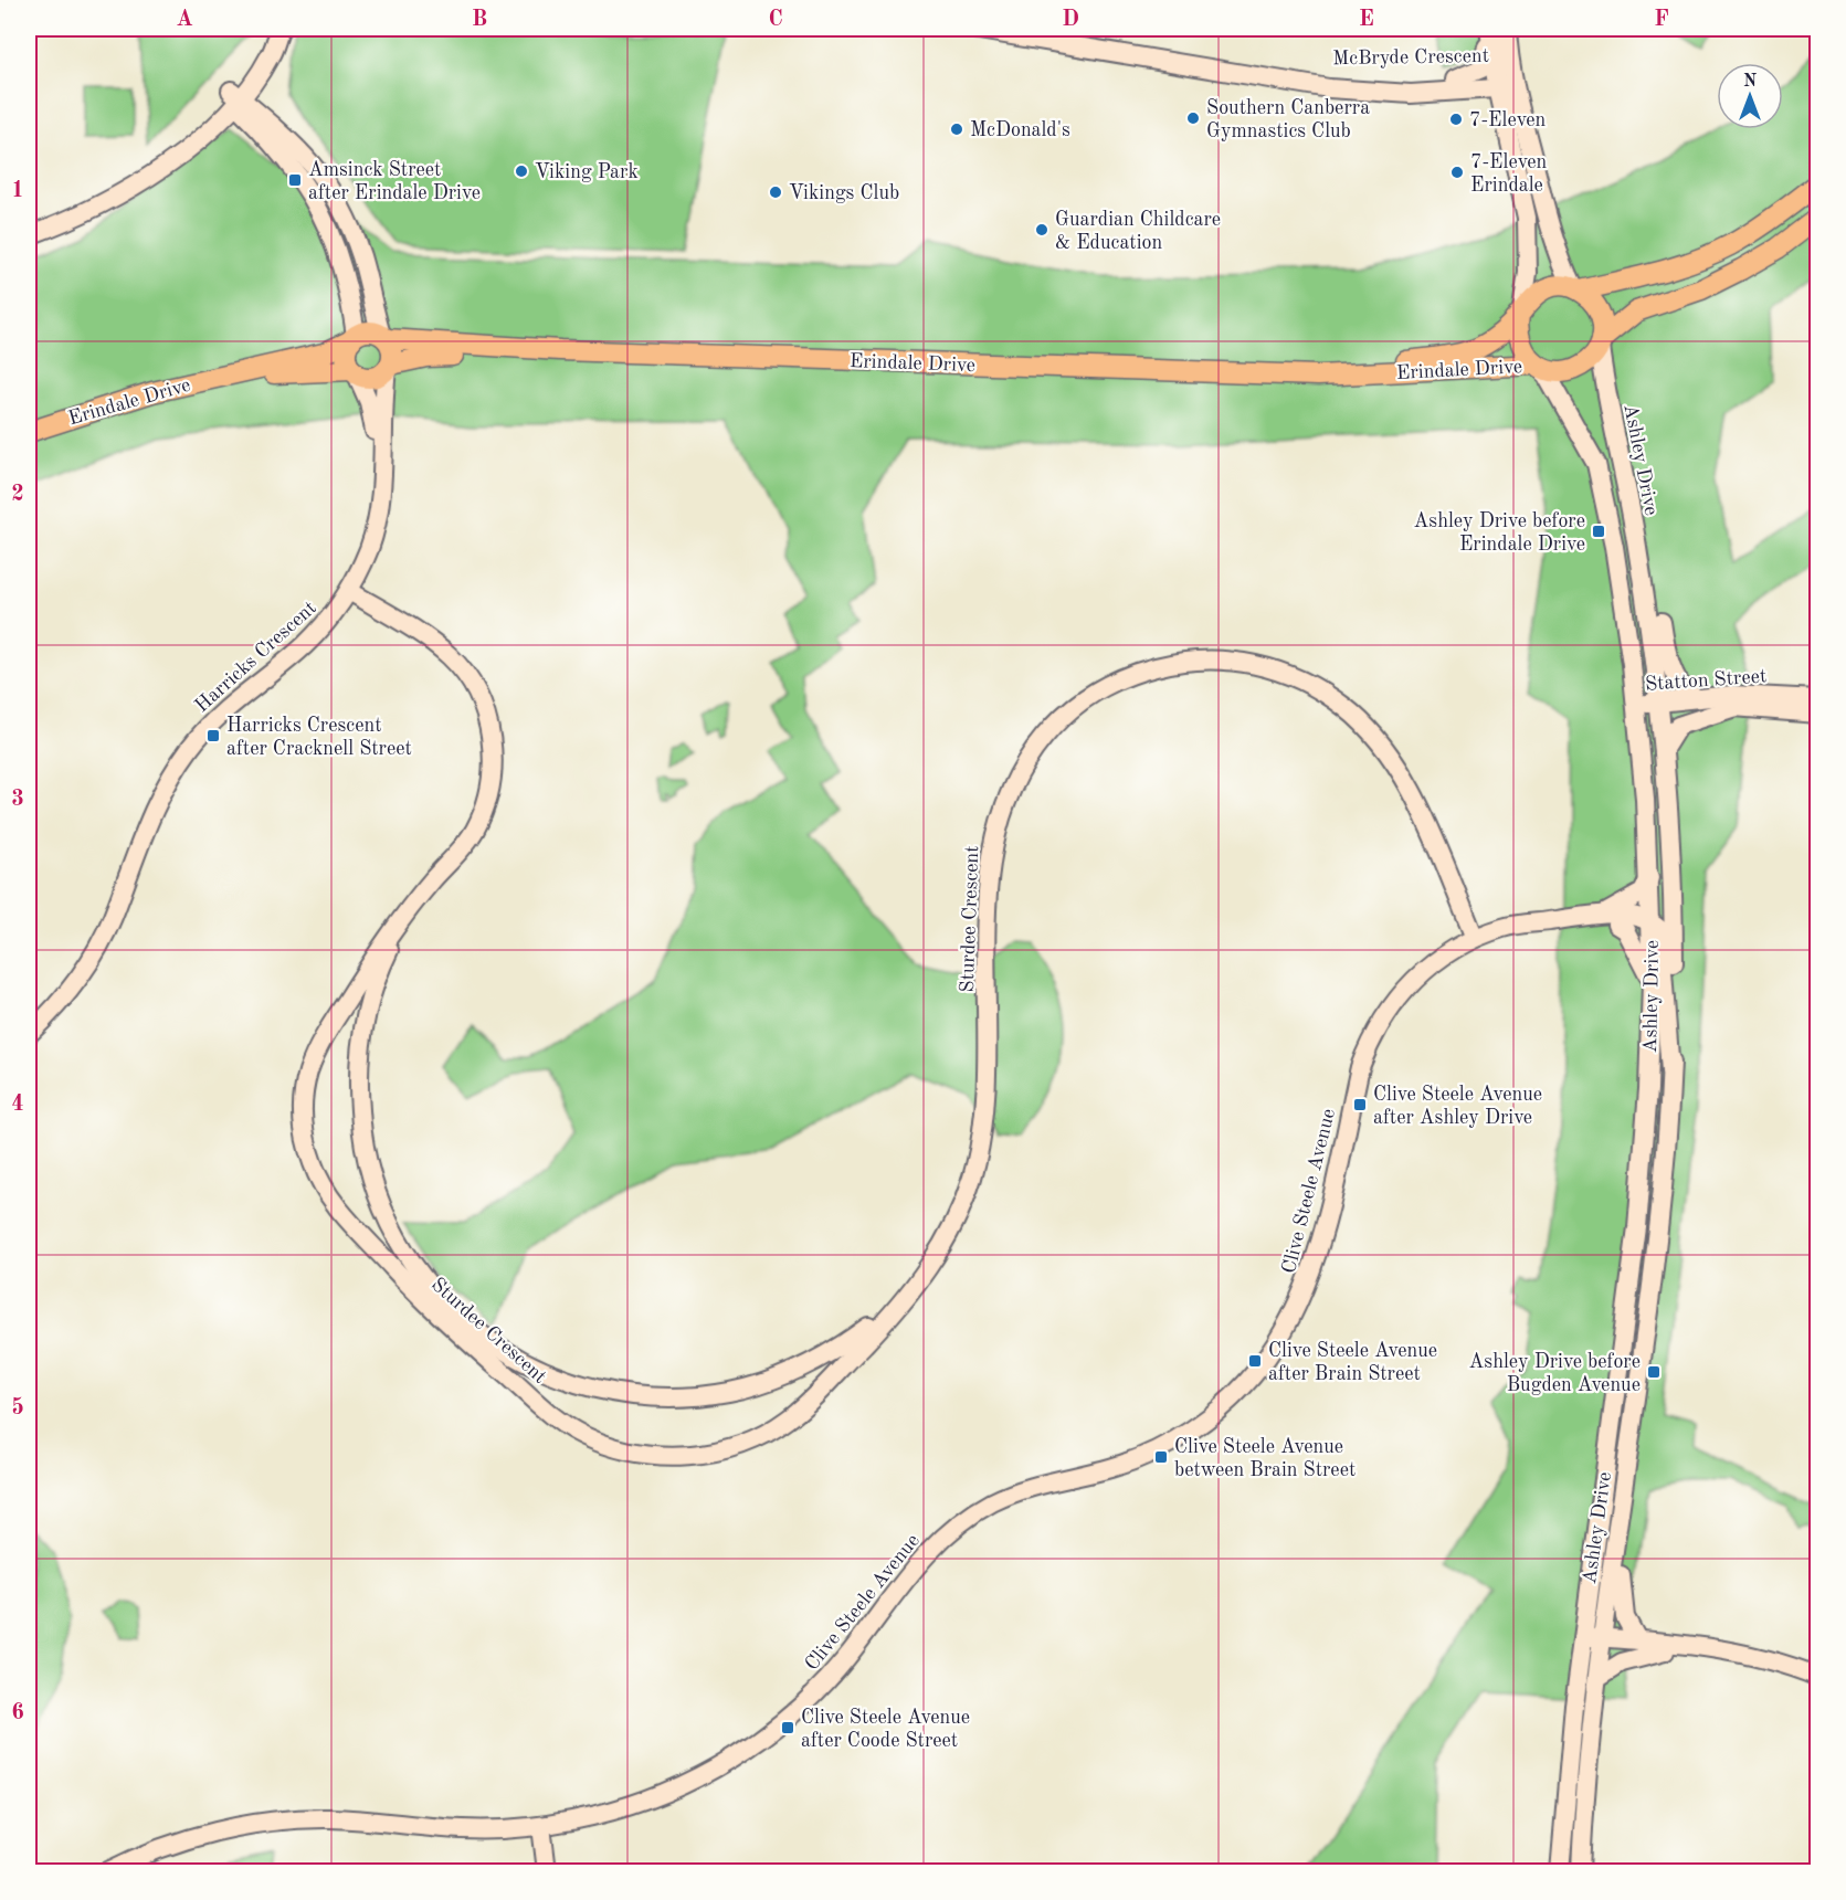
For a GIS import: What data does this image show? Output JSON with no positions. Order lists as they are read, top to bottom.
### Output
{
  "streets": {
    "main road": ["Erindale Drive"],
    "street": [
      "McBryde Crescent",
      "Ashley Drive",
      "Harricks Crescent",
      "Statton Street",
      "Sturdee Crescent",
      "Clive Steele Avenue"
    ]
  },
  "crossings": [
    ["Erindale Drive", "Ashley Drive"],
    ["Erindale Drive", "Harricks Crescent"],
    ["Ashley Drive", "Statton Street"],
    ["Ashley Drive", "Clive Steele Avenue"],
    ["Harricks Crescent", "Sturdee Crescent"],
    ["Sturdee Crescent", "Clive Steele Avenue"]
  ],
  "places": {
    "other": [
      "Southern Canberra Gymnastics Club",
      "7-Eleven",
      "McDonald's",
      "Viking Park",
      "7-Eleven Erindale",
      "Vikings Club",
      "Guardian Childcare & Education"
    ],
    "transit": [
      "Amsinck Street after Erindale Drive",
      "Ashley Drive before Erindale Drive",
      "Harricks Crescent after Cracknell Street",
      "Clive Steele Avenue after Ashley Drive",
      "Clive Steele Avenue after Brain Street",
      "Ashley Drive before Bugden Avenue",
      "Clive Steele Avenue between Brain Street",
      "Clive Steele Avenue after Coode Street"
    ]
  },
  "north": "top",
  "grid": {
    "columns": [
      "A",
      "B",
      "C",
      "D",
      "E",
      "F"
    ],
    "rows": [
      "1",
      "2",
      "3",
      "4",
      "5",
      "6"
    ]
  }
}
